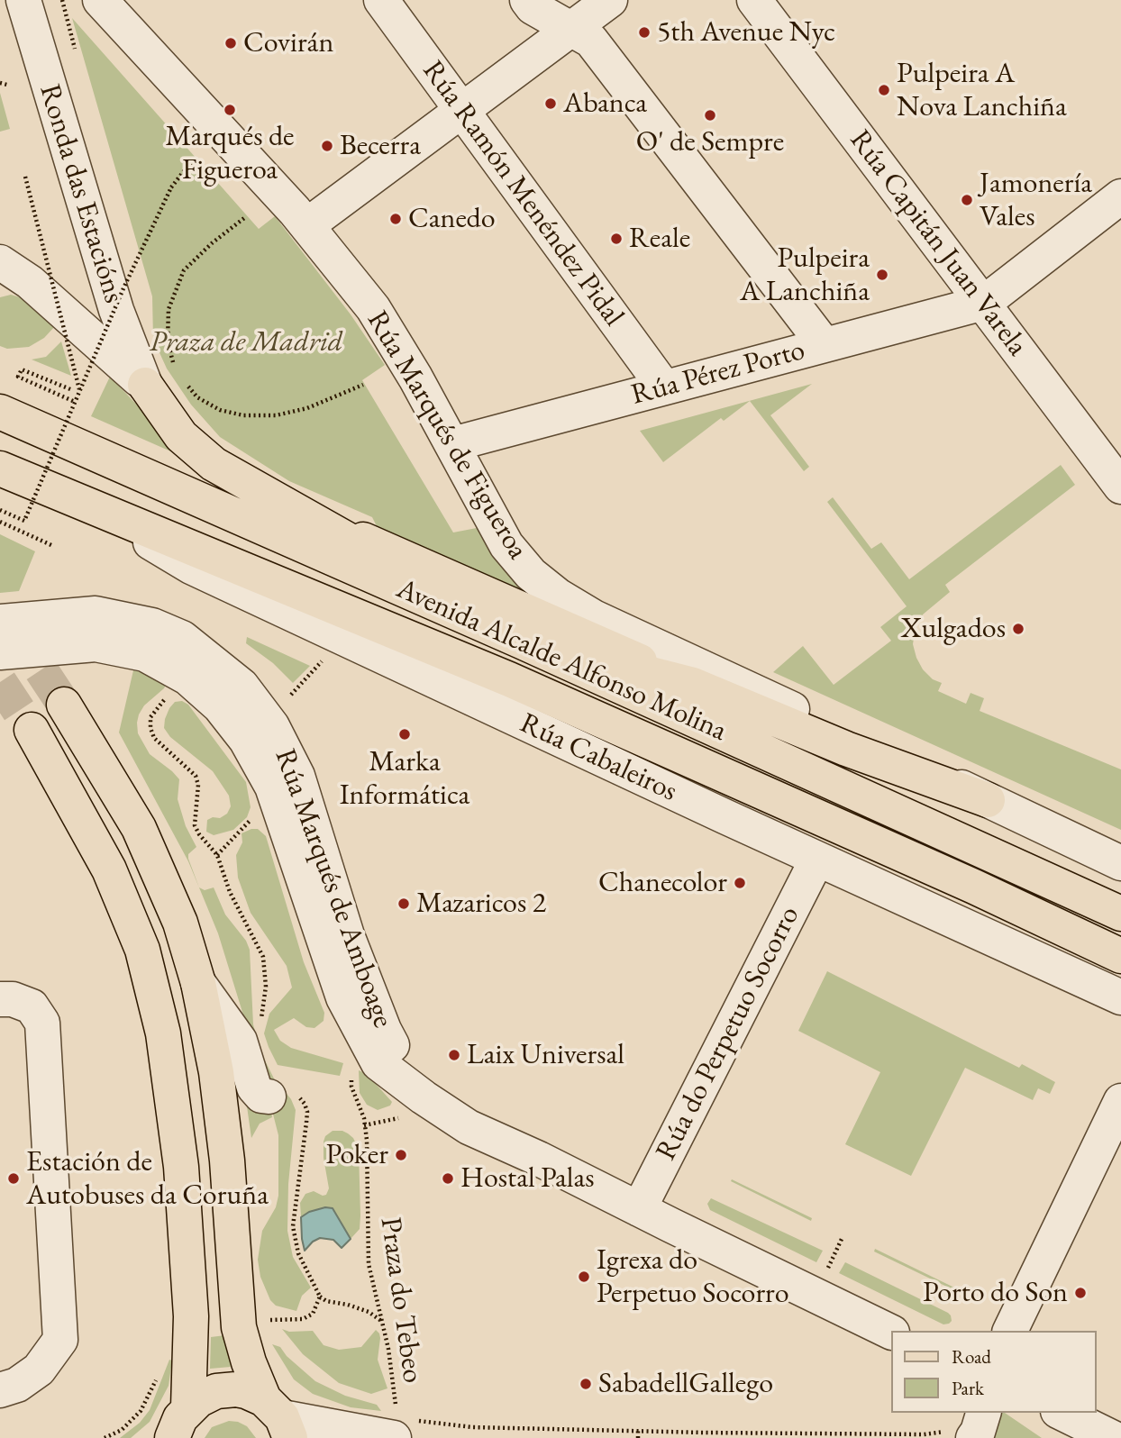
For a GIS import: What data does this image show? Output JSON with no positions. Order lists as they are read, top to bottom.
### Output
{
  "streets": {
    "main road": ["Avenida Alcalde Alfonso Molina"],
    "street": [
      "Ronda das Estacións",
      "Rúa Ramón Menéndez Pidal",
      "Rúa Capitán Juan Varela",
      "Rúa Pérez Porto",
      "Rúa Marqués de Figueroa",
      "Rúa Cabaleiros",
      "Rúa Marqués de Amboage",
      "Rúa do Perpetuo Socorro"
    ],
    "path": ["Praza do Tebeo"]
  },
  "crossings": [
    ["Rúa Ramón Menéndez Pidal", "Rúa Pérez Porto"],
    ["Rúa Capitán Juan Varela", "Rúa Pérez Porto"],
    ["Rúa Pérez Porto", "Rúa Marqués de Figueroa"],
    ["Avenida Alcalde Alfonso Molina", "Rúa Cabaleiros"],
    ["Rúa Cabaleiros", "Rúa do Perpetuo Socorro"],
    ["Rúa Marqués de Amboage", "Rúa do Perpetuo Socorro"]
  ],
  "parks": ["Praza de Madrid"],
  "places": [
    "5th Avenue Nyc",
    "Covirán",
    "Pulpeira A Nova Lanchiña",
    "Abanca",
    "Marqués de Figueroa",
    "O' de Sempre",
    "Becerra",
    "Jamonería Vales",
    "Canedo",
    "Reale",
    "Pulpeira A Lanchiña",
    "Xulgados",
    "Marka Informática",
    "Chanecolor",
    "Mazaricos 2",
    "Laix Universal",
    "Poker",
    "Estación de Autobuses da Coruña",
    "Hostal Palas",
    "Igrexa do Perpetuo Socorro",
    "Porto do Son",
    "SabadellGallego"
  ],
  "legend": ["Road", "Park"]
}
